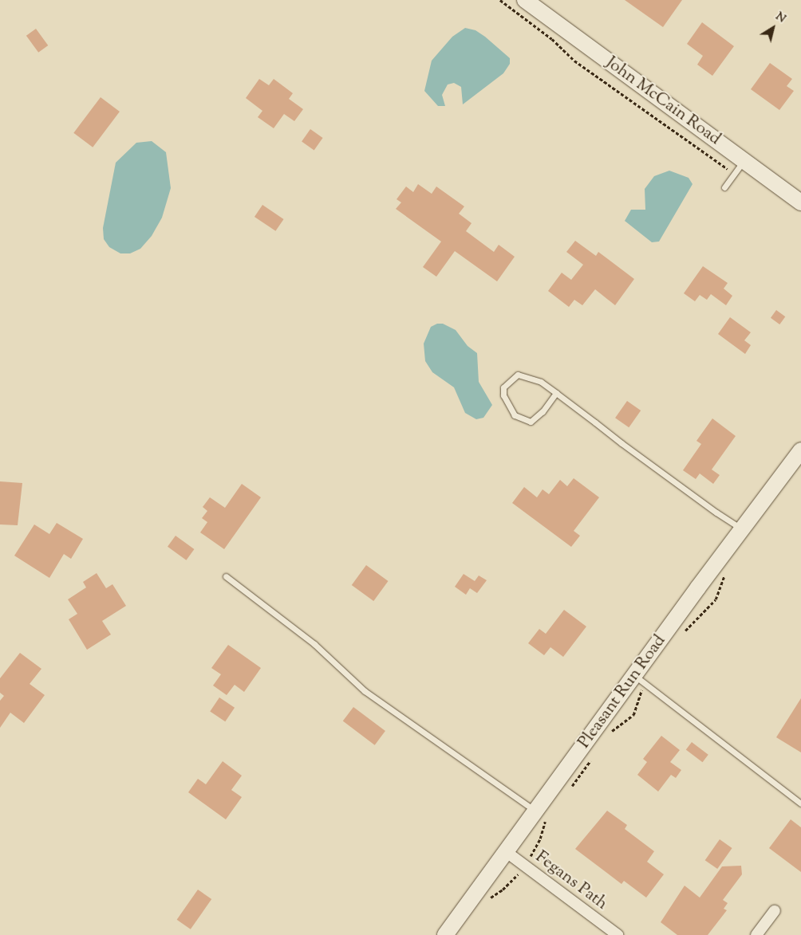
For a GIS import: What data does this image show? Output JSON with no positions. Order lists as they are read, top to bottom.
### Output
{
  "streets": {
    "main road": ["John McCain Road", "Pleasant Run Road"],
    "street": ["Fegans Path"]
  },
  "crossings": [
    ["Pleasant Run Road", "Fegans Path"]
  ],
  "north": "top right"
}
